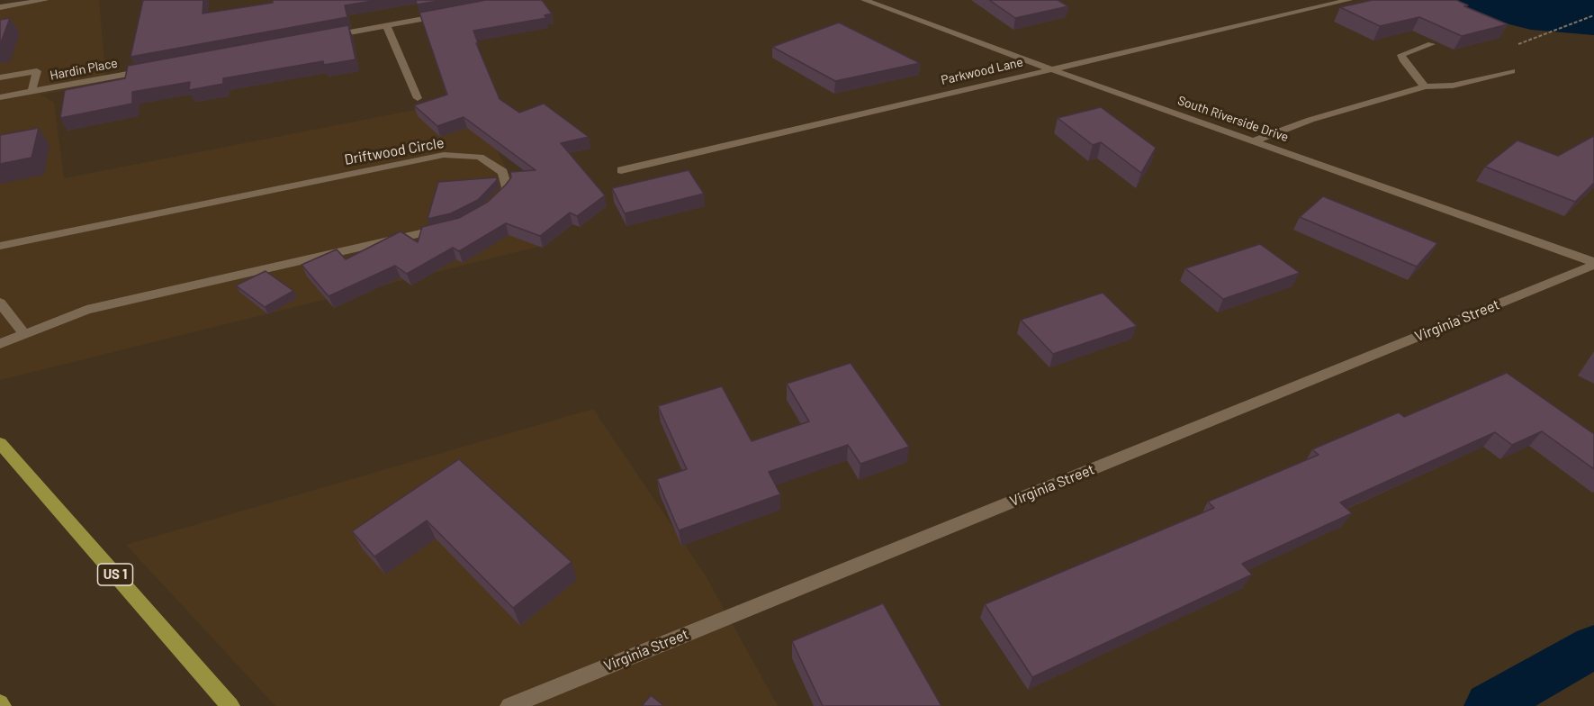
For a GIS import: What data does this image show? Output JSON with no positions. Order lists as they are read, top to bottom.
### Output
{
  "streets": {
    "main road": ["US 1"],
    "street": [
      "Hardin Place",
      "Parkwood Lane",
      "South Riverside Drive",
      "Driftwood Circle",
      "Virginia Street"
    ]
  },
  "crossings": [
    ["Parkwood Lane", "South Riverside Drive"],
    ["South Riverside Drive", "Virginia Street"]
  ]
}
